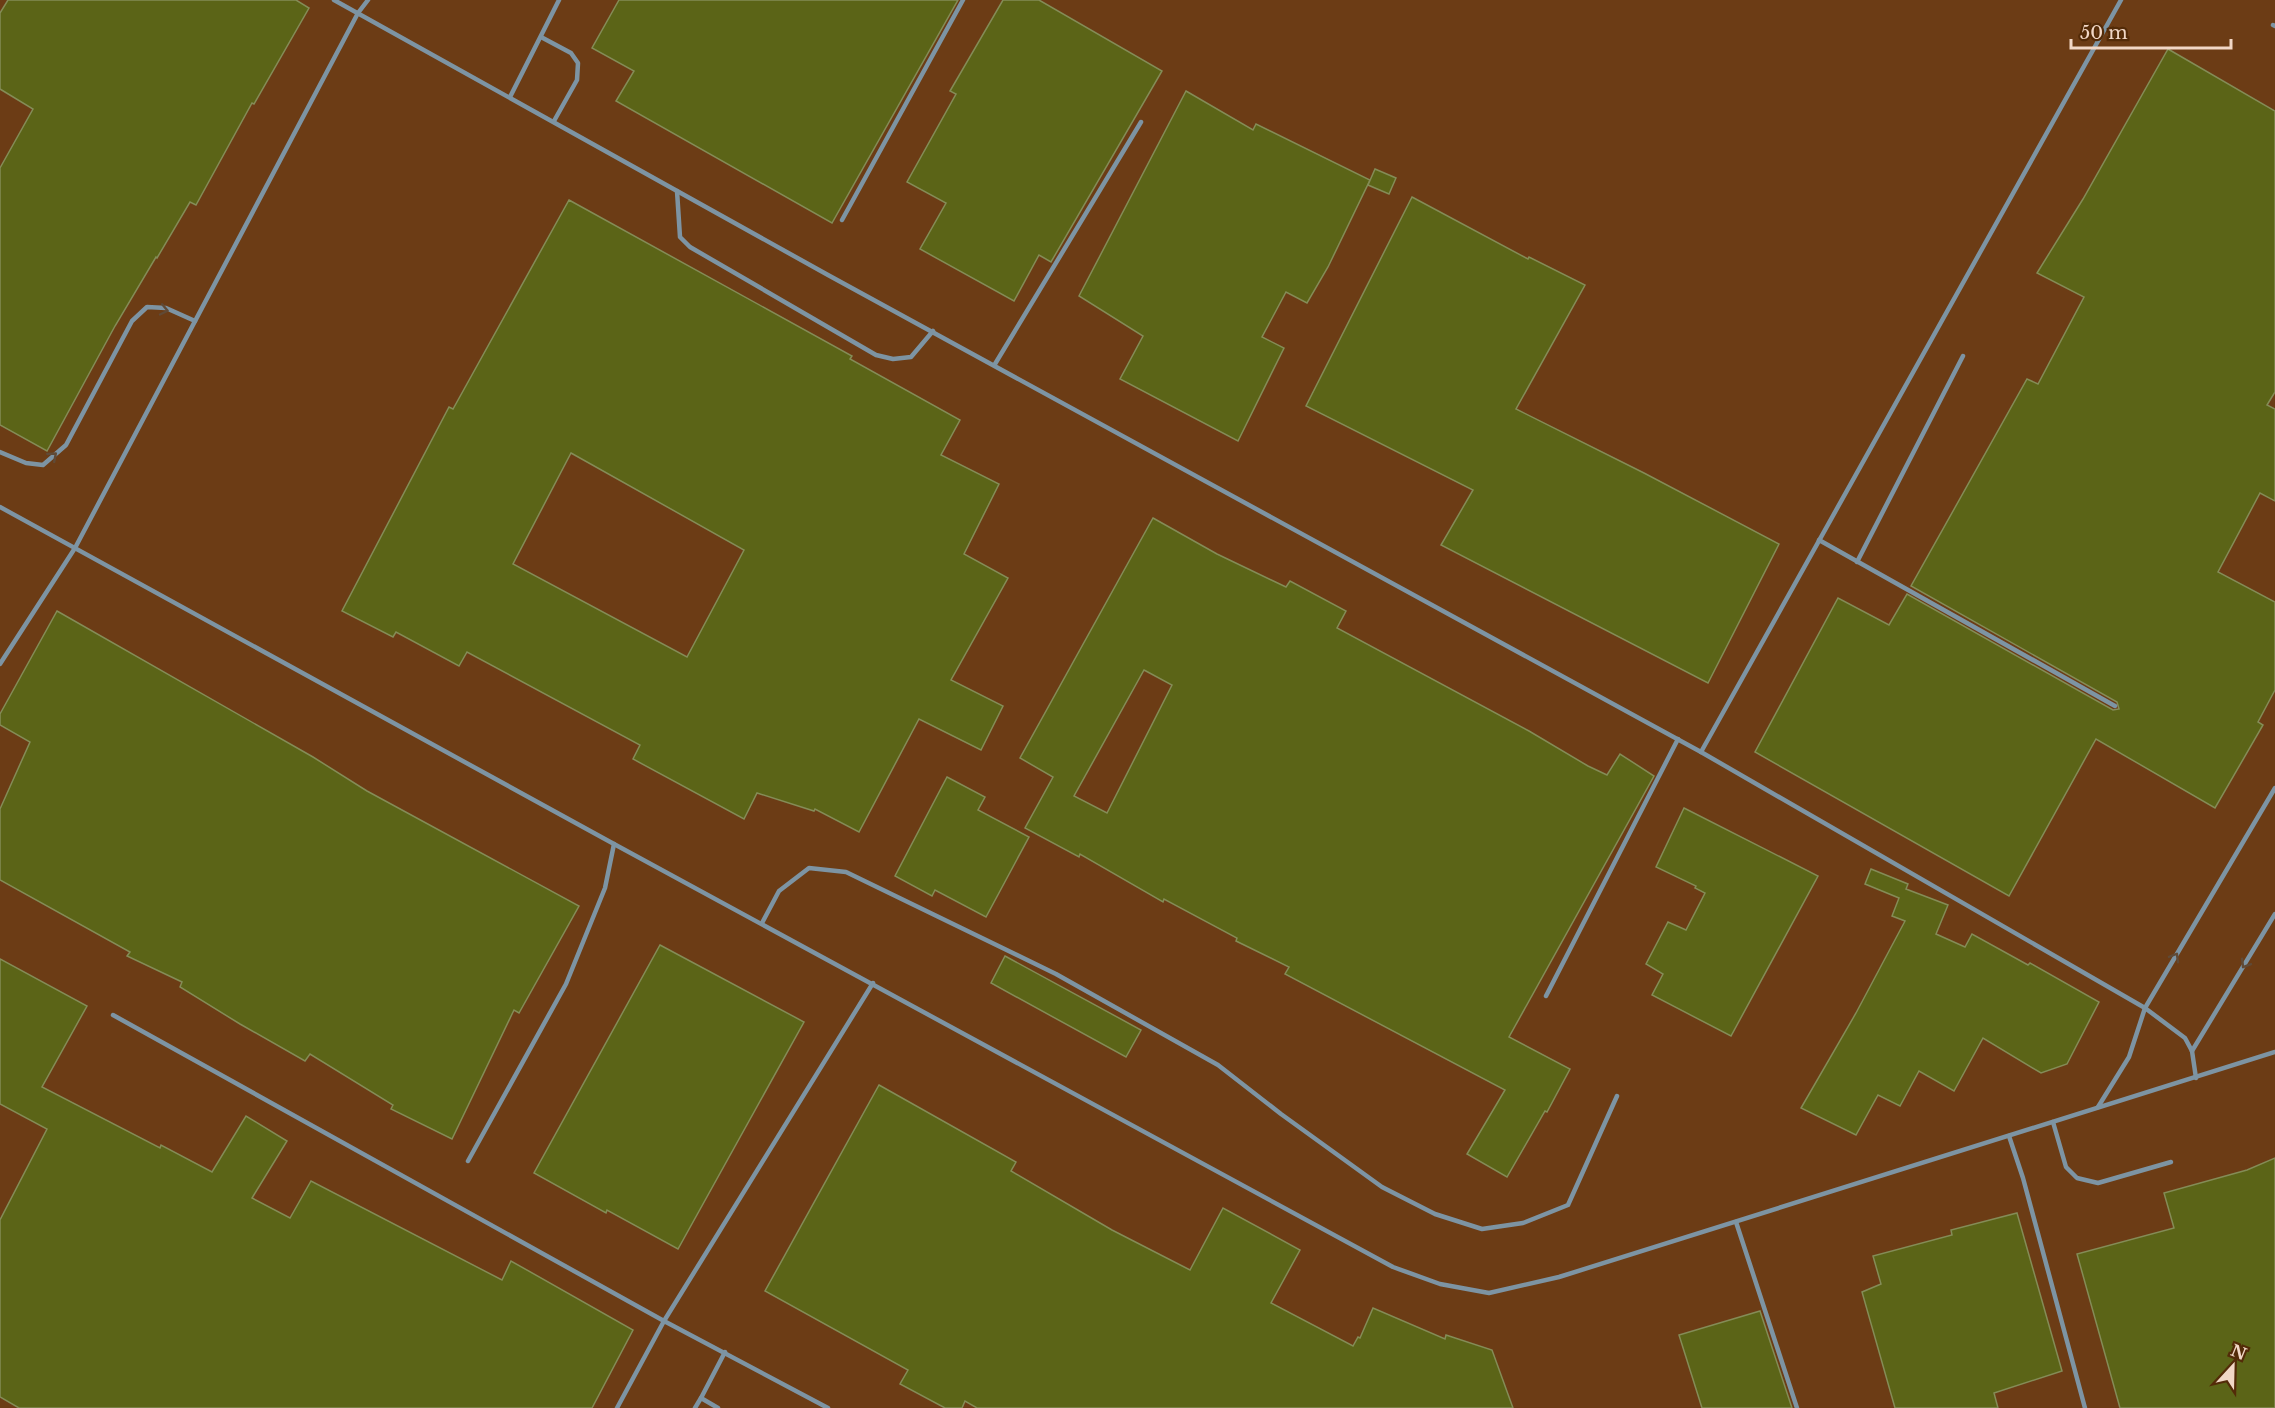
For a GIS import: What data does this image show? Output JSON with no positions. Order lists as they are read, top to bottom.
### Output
{
  "scale_bar": "50 m",
  "north": "top"
}
